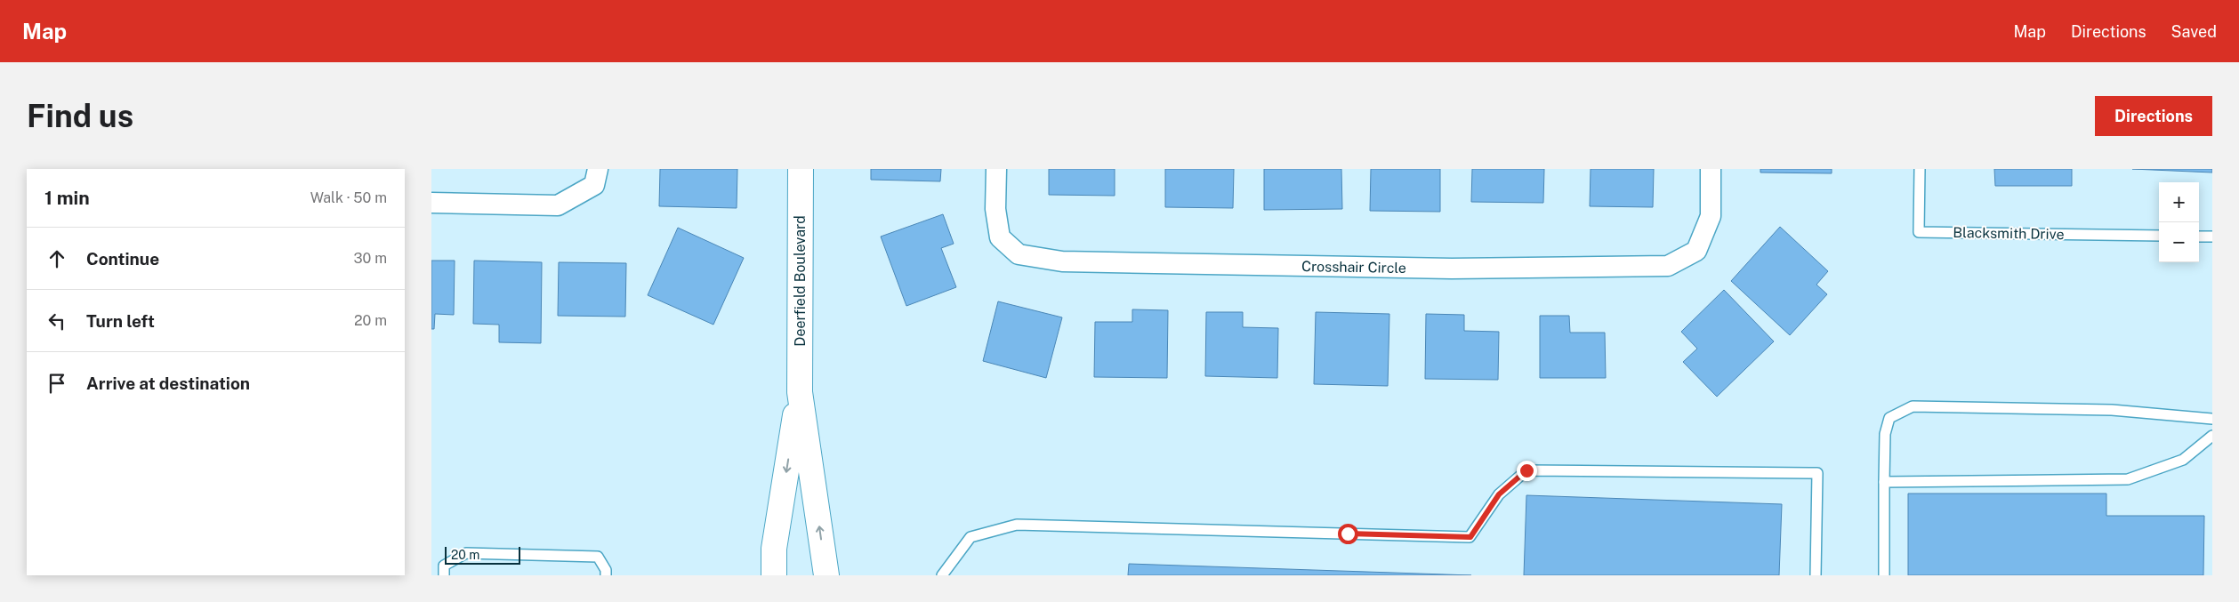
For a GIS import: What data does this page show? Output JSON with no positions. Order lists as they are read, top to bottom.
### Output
{
  "streets": {
    "street": ["Crosshair Circle", "Deerfield Boulevard"],
    "lane": ["Blacksmith Drive"]
  },
  "scale_bar": "20 m",
  "page": {
    "header": "Map",
    "nav": ["Map", "Directions", "Saved"],
    "buttons": "Directions",
    "title": "Find us",
    "heading": ["1 min", "Walk · 50 m"],
    "map_buttons": ["+", "−"],
    "list": [
      ["Continue", "30 m"],
      ["Turn left", "20 m"],
      "Arrive at destination"
    ],
    "scale": "20 m"
  }
}
